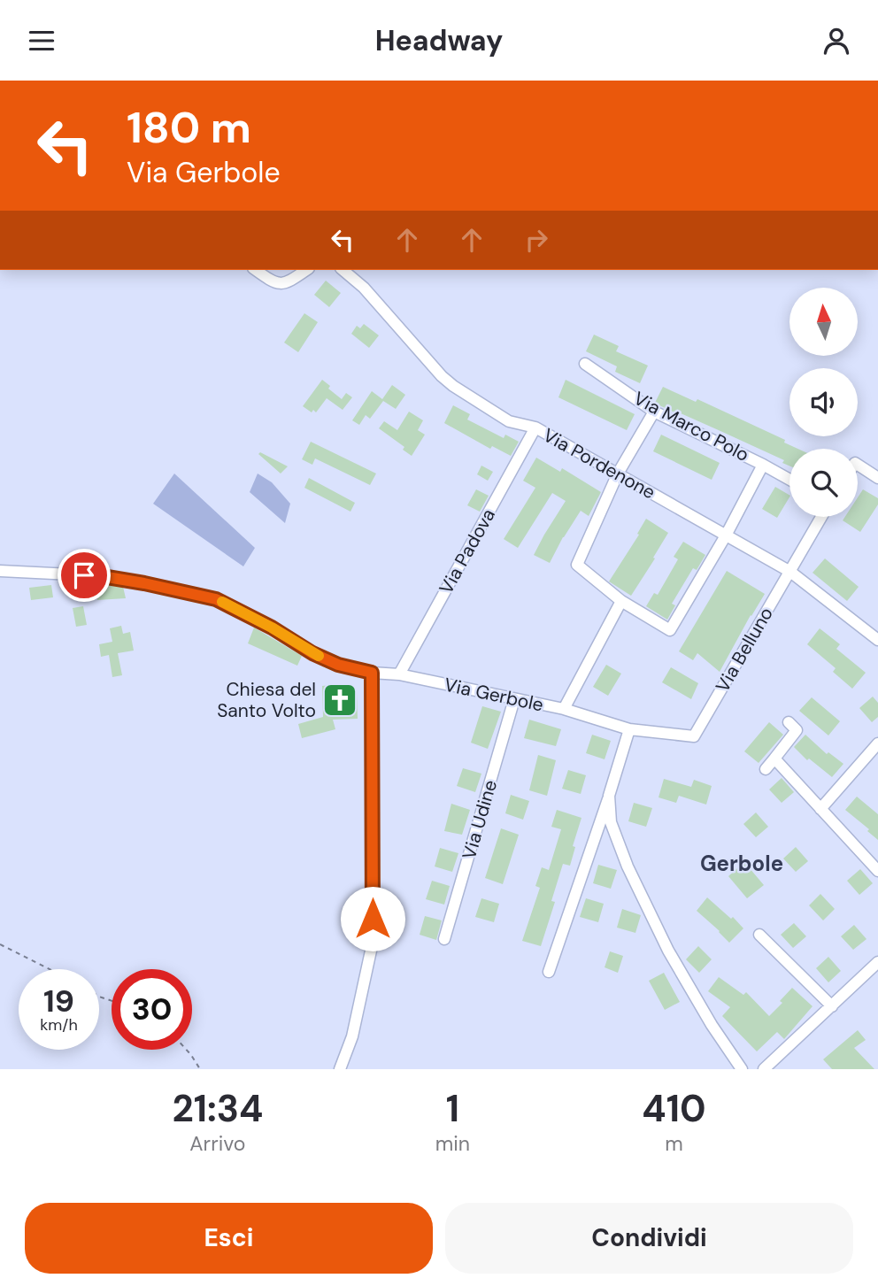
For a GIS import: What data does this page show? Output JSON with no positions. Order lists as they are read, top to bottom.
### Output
{
  "streets": {
    "street": [
      "Via Marco Polo",
      "Via Pordenone",
      "Via Padova",
      "Via Belluno",
      "Via Gerbole",
      "Via Udine"
    ]
  },
  "crossings": [
    ["Via Pordenone", "Via Padova"],
    ["Via Pordenone", "Via Belluno"],
    ["Via Padova", "Via Gerbole"],
    ["Via Belluno", "Via Gerbole"],
    ["Via Gerbole", "Via Udine"]
  ],
  "districts": ["Gerbole"],
  "places": {
    "church": ["Chiesa del Santo Volto"]
  },
  "north": "top",
  "page": {
    "header": "Headway",
    "turn": ["180 m", "Via Gerbole"],
    "speed": "19 km/h",
    "limit": "30",
    "eta": [
      "21:34",
      "Arrivo",
      "1",
      "min",
      "410",
      "m"
    ],
    "buttons": ["Esci", "Condividi"]
  }
}
